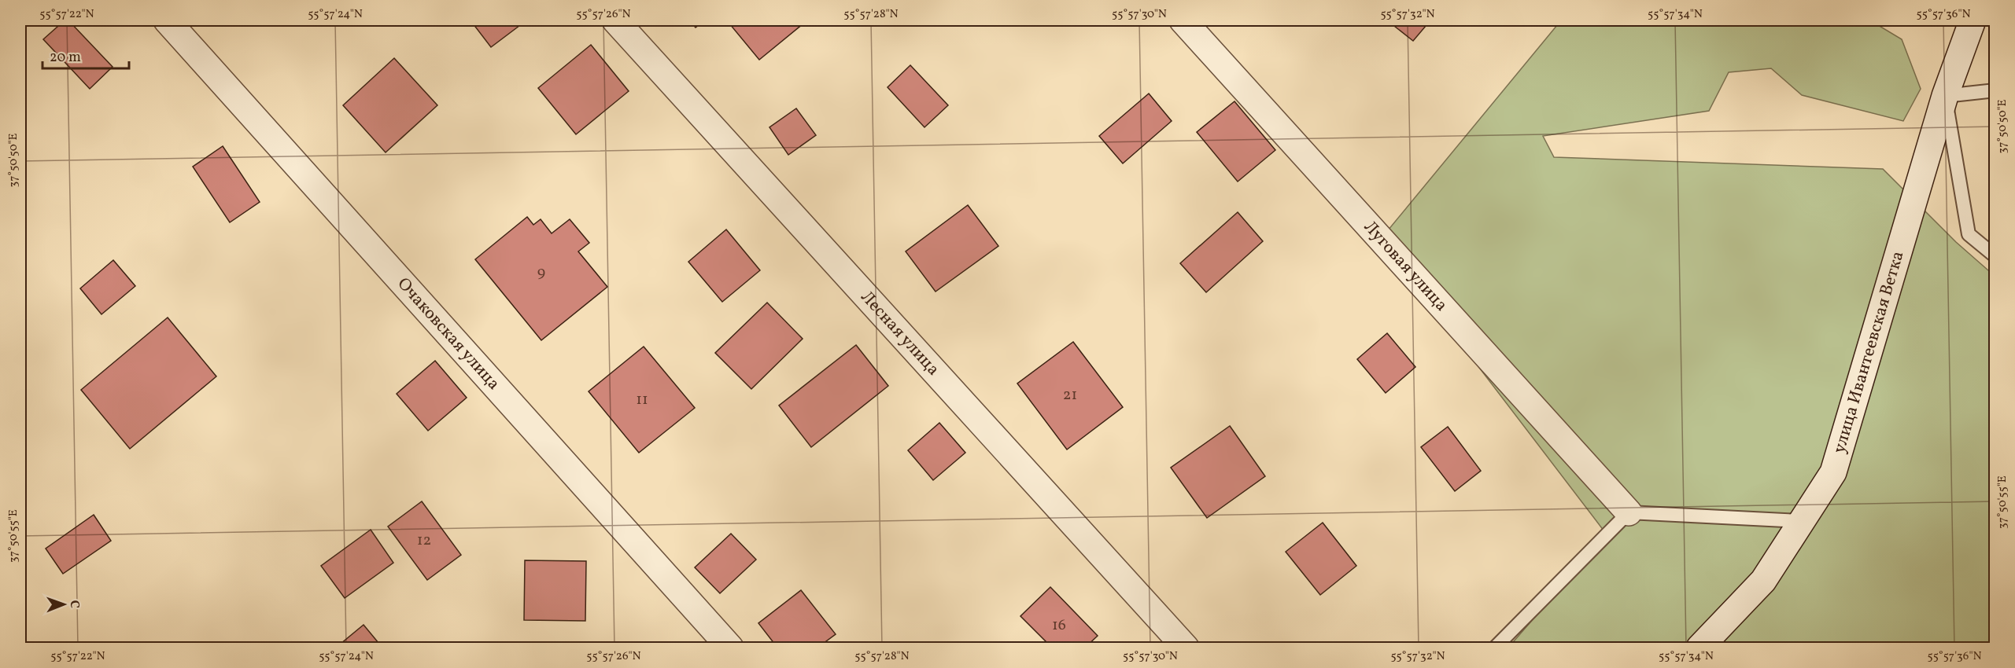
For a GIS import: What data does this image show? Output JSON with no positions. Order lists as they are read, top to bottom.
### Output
{
  "streets": {
    "street": [
      "Луговая улица",
      "Очаковская улица",
      "Лесная улица",
      "улица Ивантеевская Ветка"
    ]
  },
  "house_numbers": [
    "9",
    "21",
    "11",
    "12",
    "16"
  ],
  "scale_bar": "20 m",
  "north": "right",
  "coordinates": [
    "55°57'22\"N",
    "55°57'24\"N",
    "55°57'26\"N",
    "55°57'28\"N",
    "55°57'30\"N",
    "55°57'32\"N",
    "55°57'34\"N",
    "55°57'36\"N",
    "37°50'50\"E",
    "37°50'55\"E"
  ]
}
